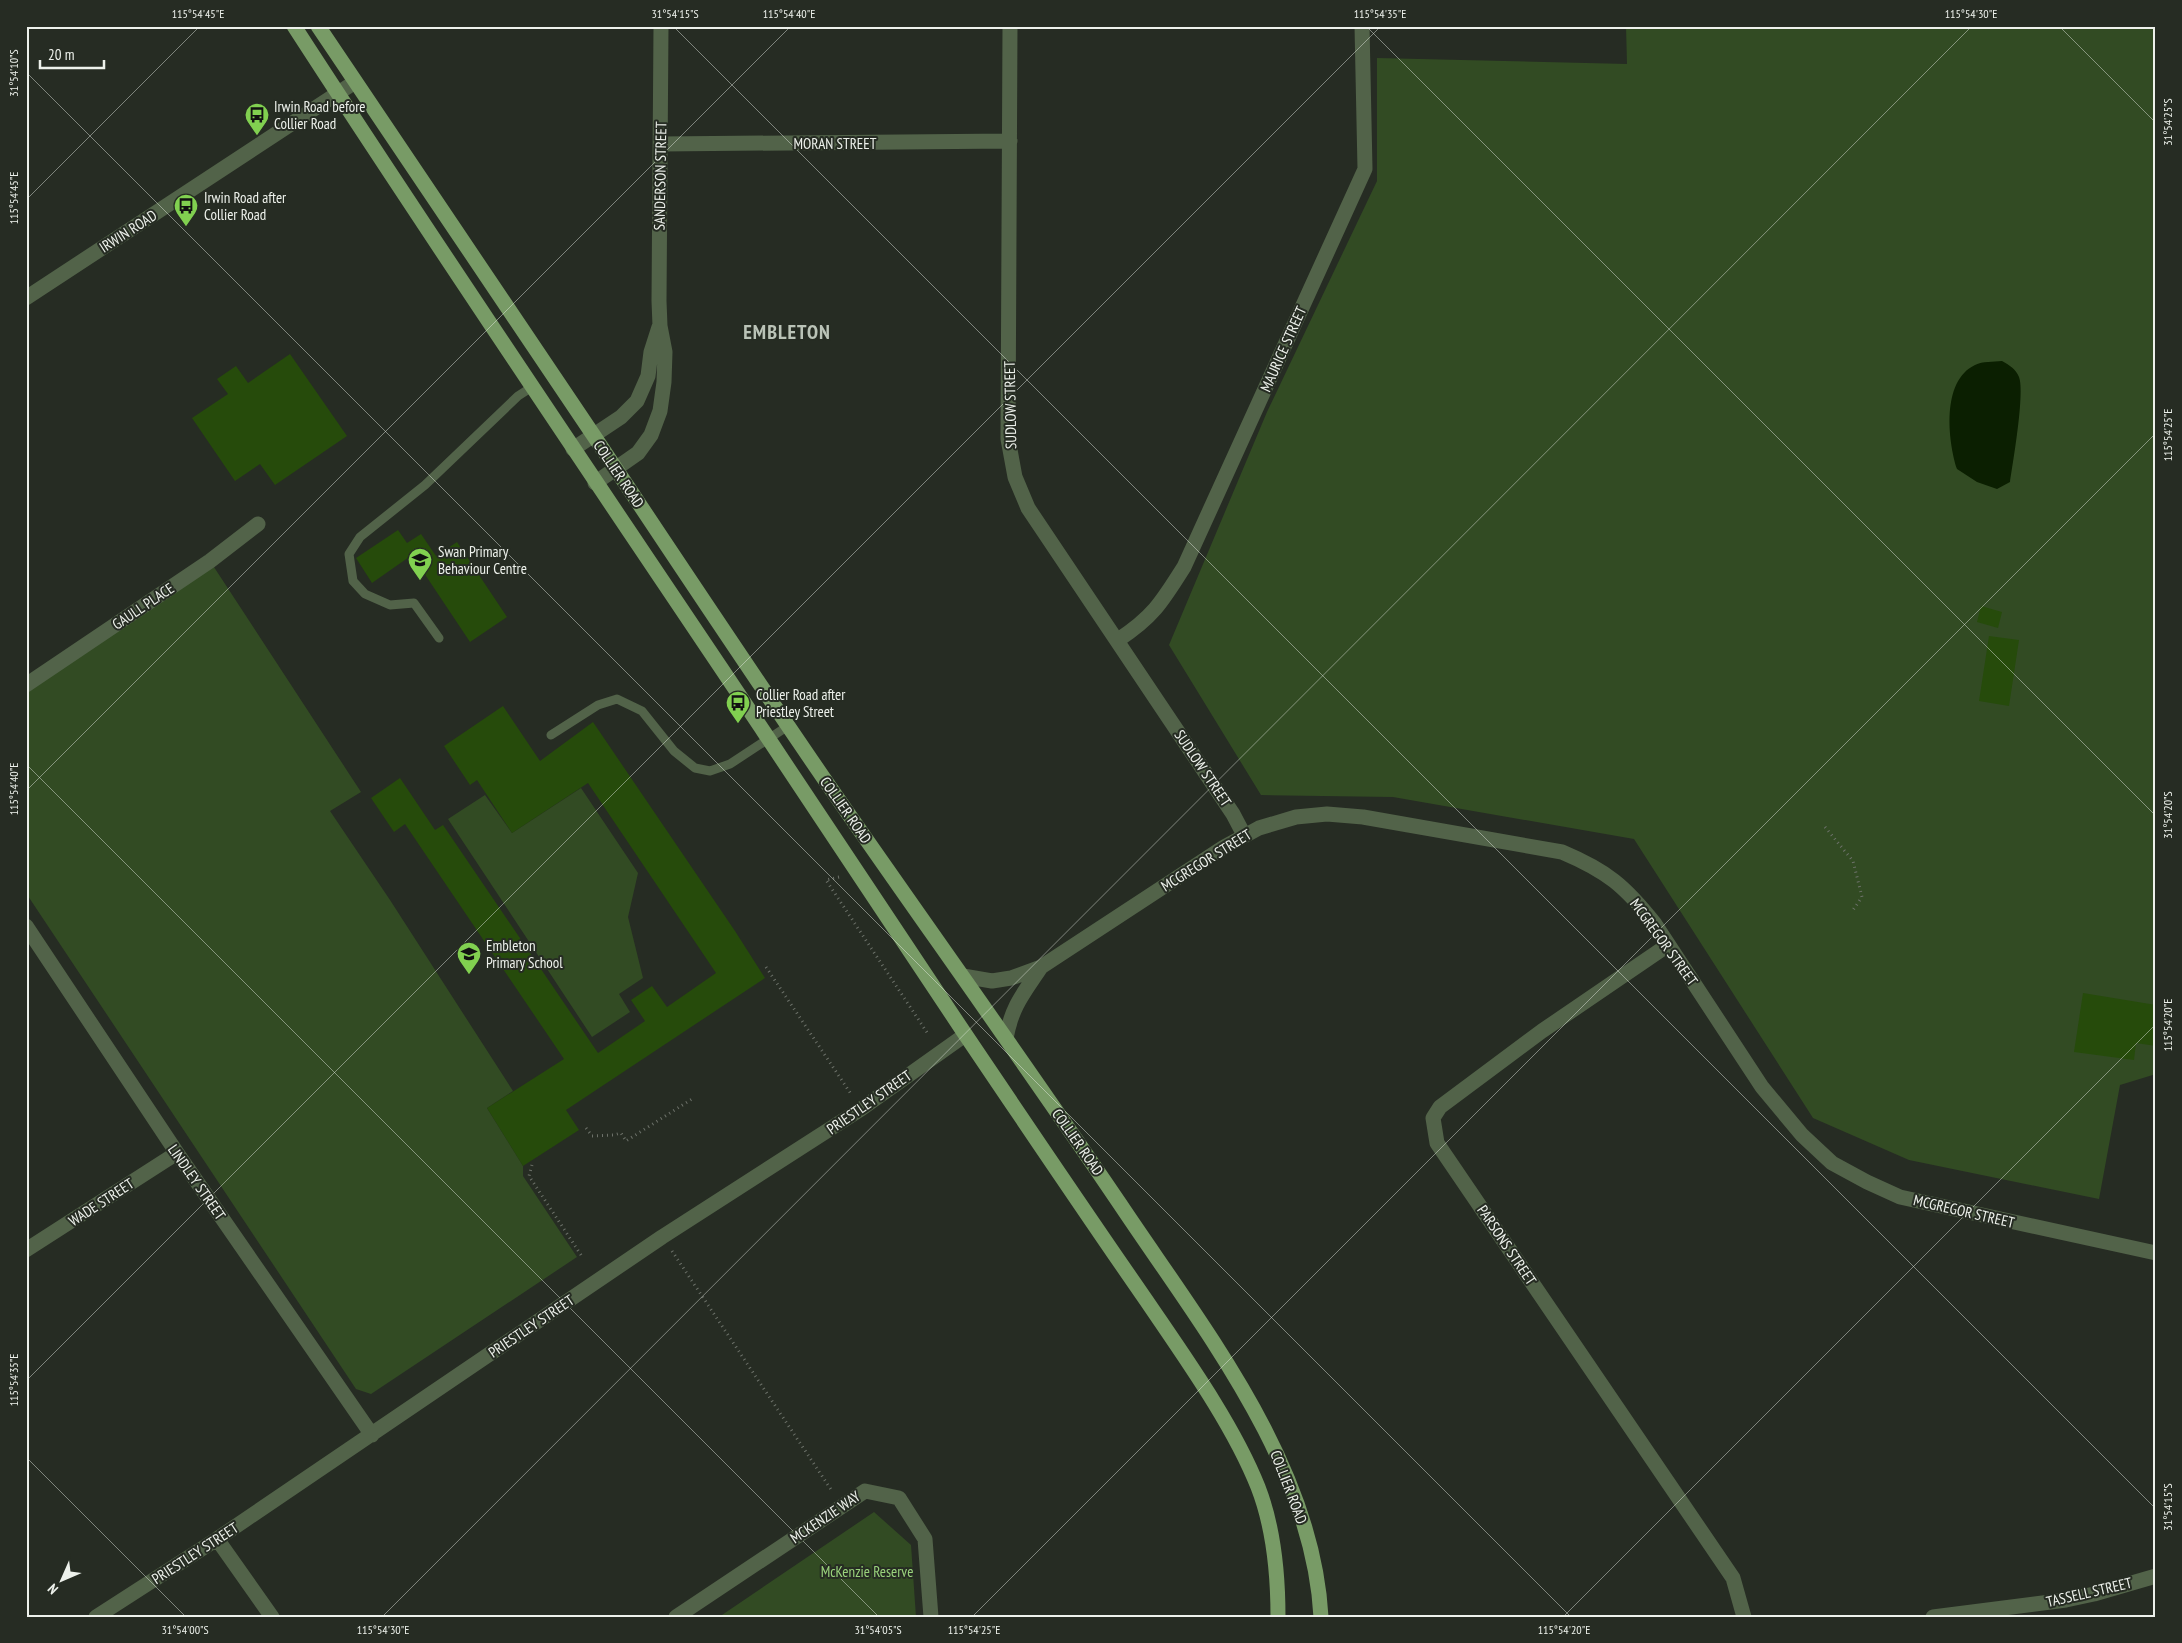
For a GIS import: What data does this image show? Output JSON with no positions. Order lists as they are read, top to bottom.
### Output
{
  "streets": {
    "main road": ["COLLIER ROAD"],
    "street": [
      "MORAN STREET",
      "SANDERSON STREET",
      "IRWIN ROAD",
      "MAURICE STREET",
      "SUDLOW STREET",
      "GAULL PLACE",
      "MCGREGOR STREET",
      "PRIESTLEY STREET",
      "LINDLEY STREET",
      "WADE STREET",
      "PARSONS STREET",
      "MCKENZIE WAY",
      "TASSELL STREET"
    ]
  },
  "crossings": [
    ["MORAN STREET", "SANDERSON STREET"],
    ["MORAN STREET", "SUDLOW STREET"],
    ["SANDERSON STREET", "COLLIER ROAD"],
    ["IRWIN ROAD", "COLLIER ROAD"],
    ["MAURICE STREET", "SUDLOW STREET"],
    ["SUDLOW STREET", "MCGREGOR STREET"],
    ["COLLIER ROAD", "MCGREGOR STREET"],
    ["COLLIER ROAD", "PRIESTLEY STREET"],
    ["MCGREGOR STREET", "PARSONS STREET"],
    ["PRIESTLEY STREET", "LINDLEY STREET"],
    ["LINDLEY STREET", "WADE STREET"]
  ],
  "districts": ["EMBLETON"],
  "parks": ["McKenzie Reserve"],
  "places": {
    "bus stop": ["Irwin Road before Collier Road", "Irwin Road after Collier Road", "Collier Road after Priestley Street"],
    "school or university": ["Swan Primary Behaviour Centre", "Embleton Primary School"]
  },
  "scale_bar": "20 m",
  "north": "bottom left",
  "coordinates": [
    "115°54'45\"E",
    "31°54'15\"S",
    "115°54'40\"E",
    "115°54'35\"E",
    "115°54'30\"E",
    "31°54'10\"S",
    "31°54'25\"S",
    "115°54'25\"E",
    "31°54'20\"S",
    "115°54'20\"E",
    "31°54'00\"S",
    "31°54'05\"S"
  ]
}
